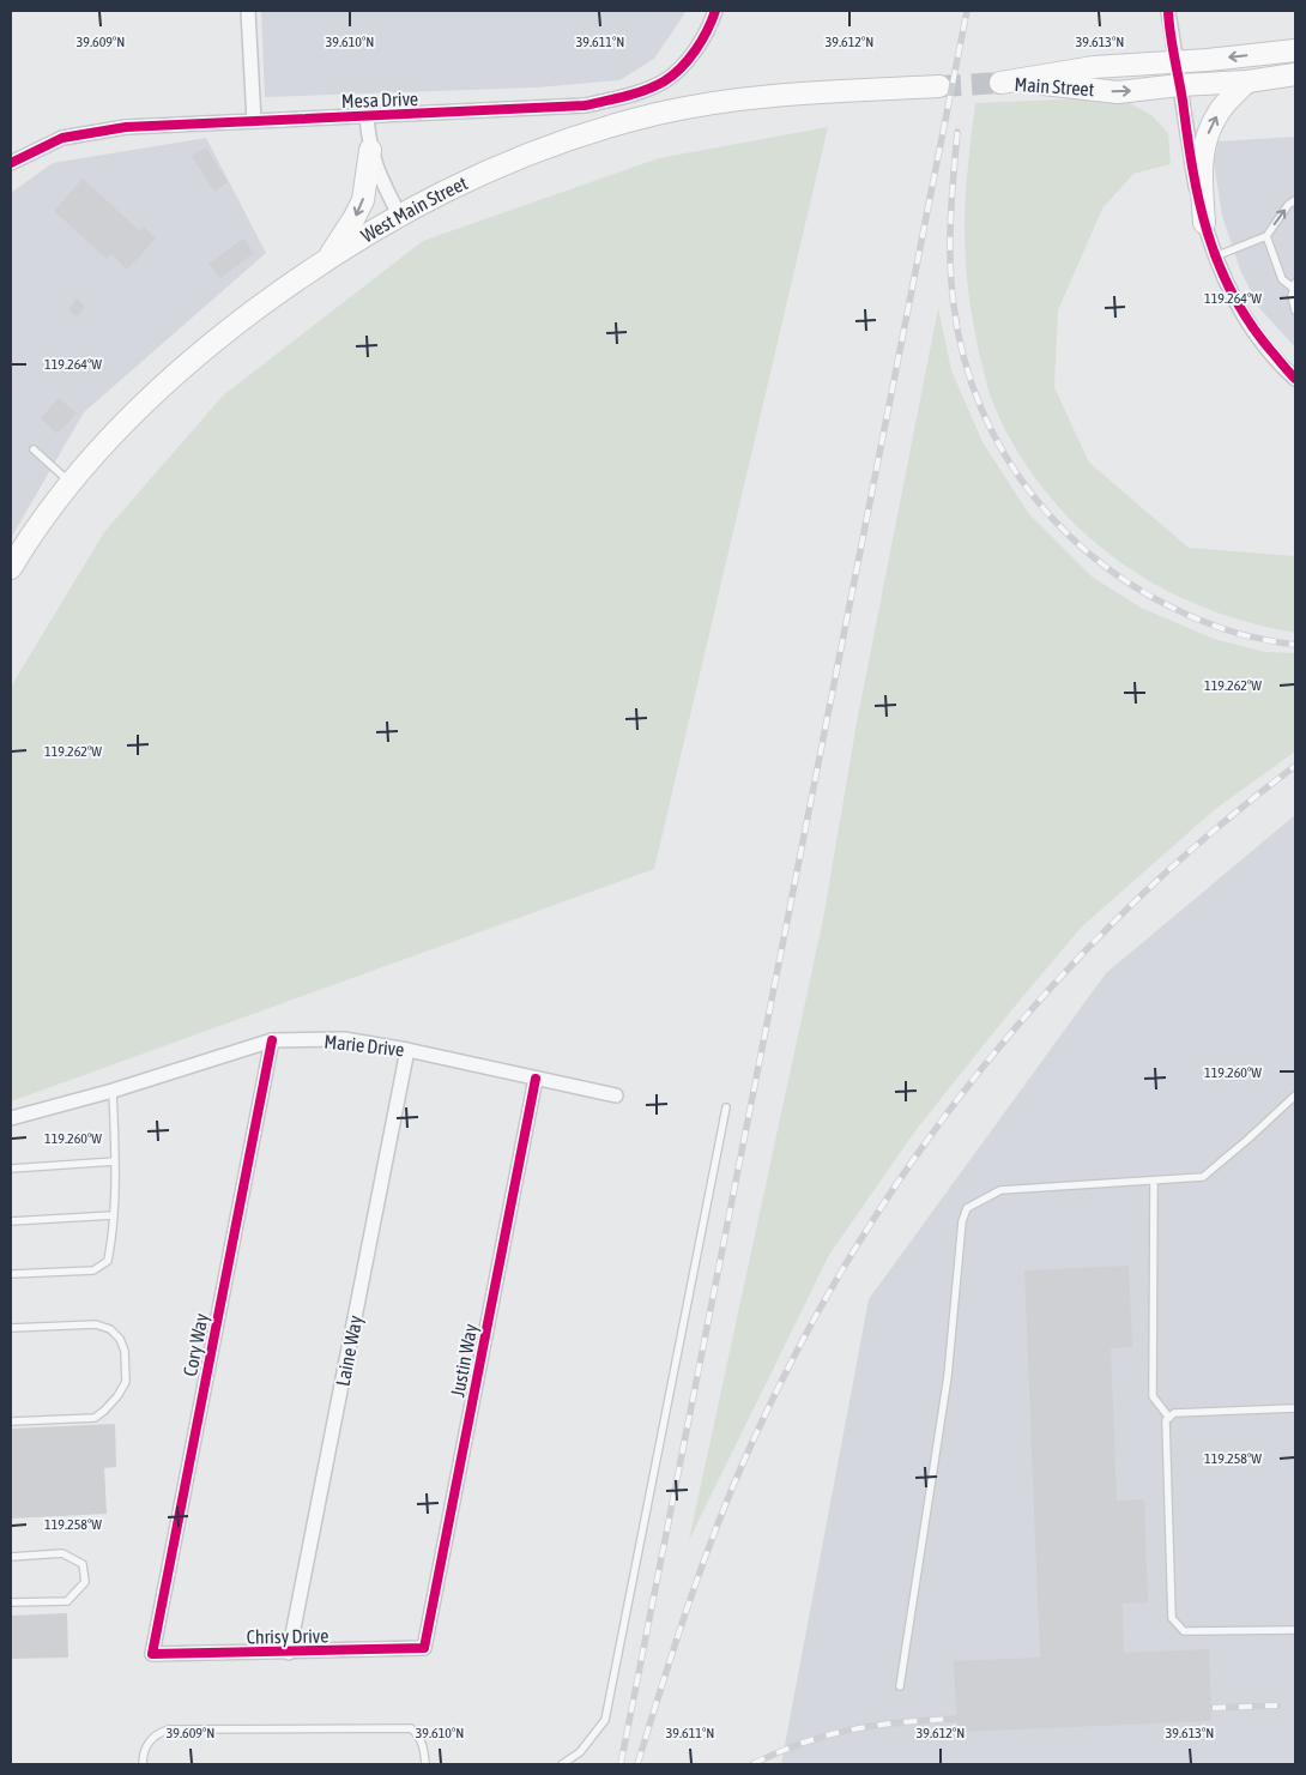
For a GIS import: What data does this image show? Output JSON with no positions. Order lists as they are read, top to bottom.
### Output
{
  "streets": {
    "main road": ["Main Street", "West Main Street"],
    "street": [
      "Mesa Drive",
      "Marie Drive",
      "Cory Way",
      "Laine Way",
      "Justin Way",
      "Chrisy Drive"
    ]
  },
  "crossings": [
    ["Marie Drive", "Cory Way"],
    ["Marie Drive", "Laine Way"],
    ["Marie Drive", "Justin Way"],
    ["Cory Way", "Chrisy Drive"],
    ["Laine Way", "Chrisy Drive"],
    ["Justin Way", "Chrisy Drive"]
  ],
  "coordinates": [
    "39.609°N",
    "39.610°N",
    "39.611°N",
    "39.612°N",
    "39.613°N",
    "119.264°W",
    "119.262°W",
    "119.260°W",
    "119.258°W"
  ]
}
